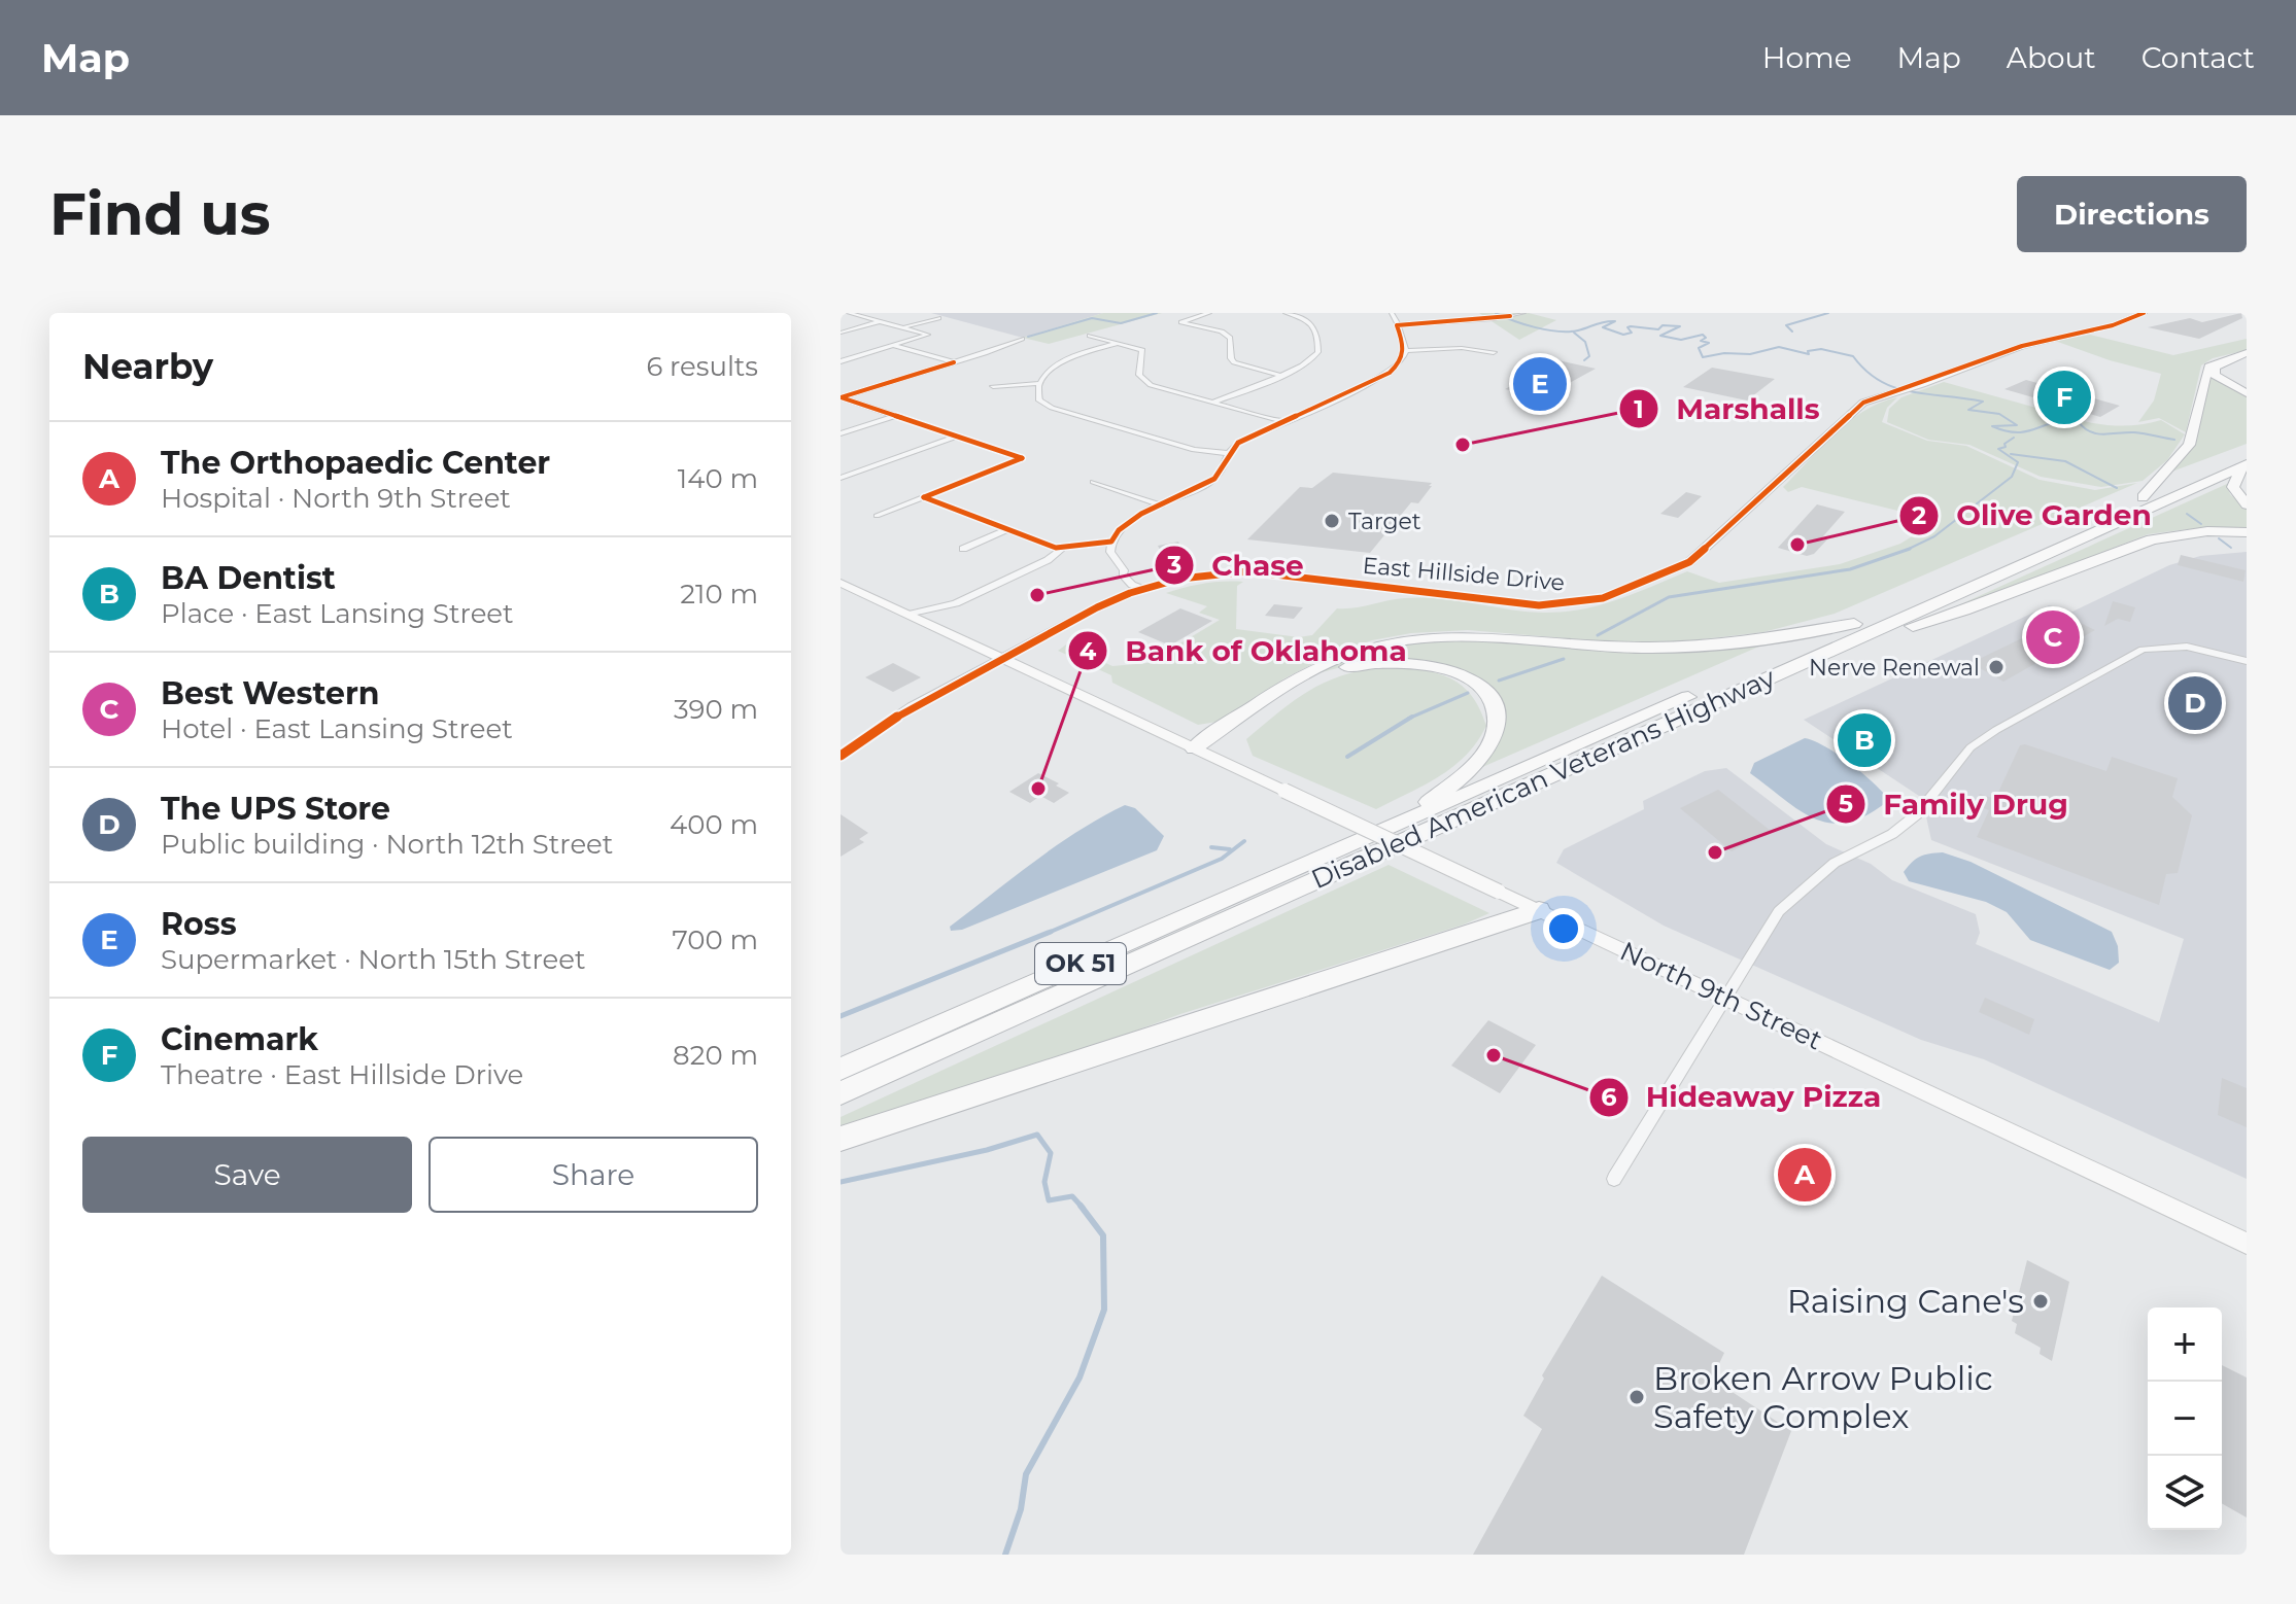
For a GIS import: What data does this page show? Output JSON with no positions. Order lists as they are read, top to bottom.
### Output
{
  "streets": {
    "highway": ["Disabled American Veterans Highway", "OK 51"],
    "street": ["East Hillside Drive", "North 9th Street"]
  },
  "places": [
    "Marshalls",
    "Target",
    "Olive Garden",
    "Chase",
    "Nerve Renewal",
    "Bank of Oklahoma",
    "Family Drug",
    "Hideaway Pizza",
    "Raising Cane's",
    "Broken Arrow Public Safety Complex"
  ],
  "page": {
    "header": "Map",
    "nav": [
      "Home",
      "Map",
      "About",
      "Contact"
    ],
    "buttons": [
      "Directions",
      ["Save", "Share"]
    ],
    "title": "Find us",
    "heading": ["Nearby", "6 results"],
    "pins": [
      "E",
      "F",
      "C",
      "D",
      "B",
      "A"
    ],
    "list": [
      {
        "mark": "A",
        "name": "The Orthopaedic Center",
        "note": "Hospital · North 9th Street",
        "value": "140 m"
      },
      {
        "mark": "B",
        "name": "BA Dentist",
        "note": "Place · East Lansing Street",
        "value": "210 m"
      },
      {
        "mark": "C",
        "name": "Best Western",
        "note": "Hotel · East Lansing Street",
        "value": "390 m"
      },
      {
        "mark": "D",
        "name": "The UPS Store",
        "note": "Public building · North 12th Street",
        "value": "400 m"
      },
      {
        "mark": "E",
        "name": "Ross",
        "note": "Supermarket · North 15th Street",
        "value": "700 m"
      },
      {
        "mark": "F",
        "name": "Cinemark",
        "note": "Theatre · East Hillside Drive",
        "value": "820 m"
      }
    ],
    "map_buttons": ["+", "−"]
  }
}
